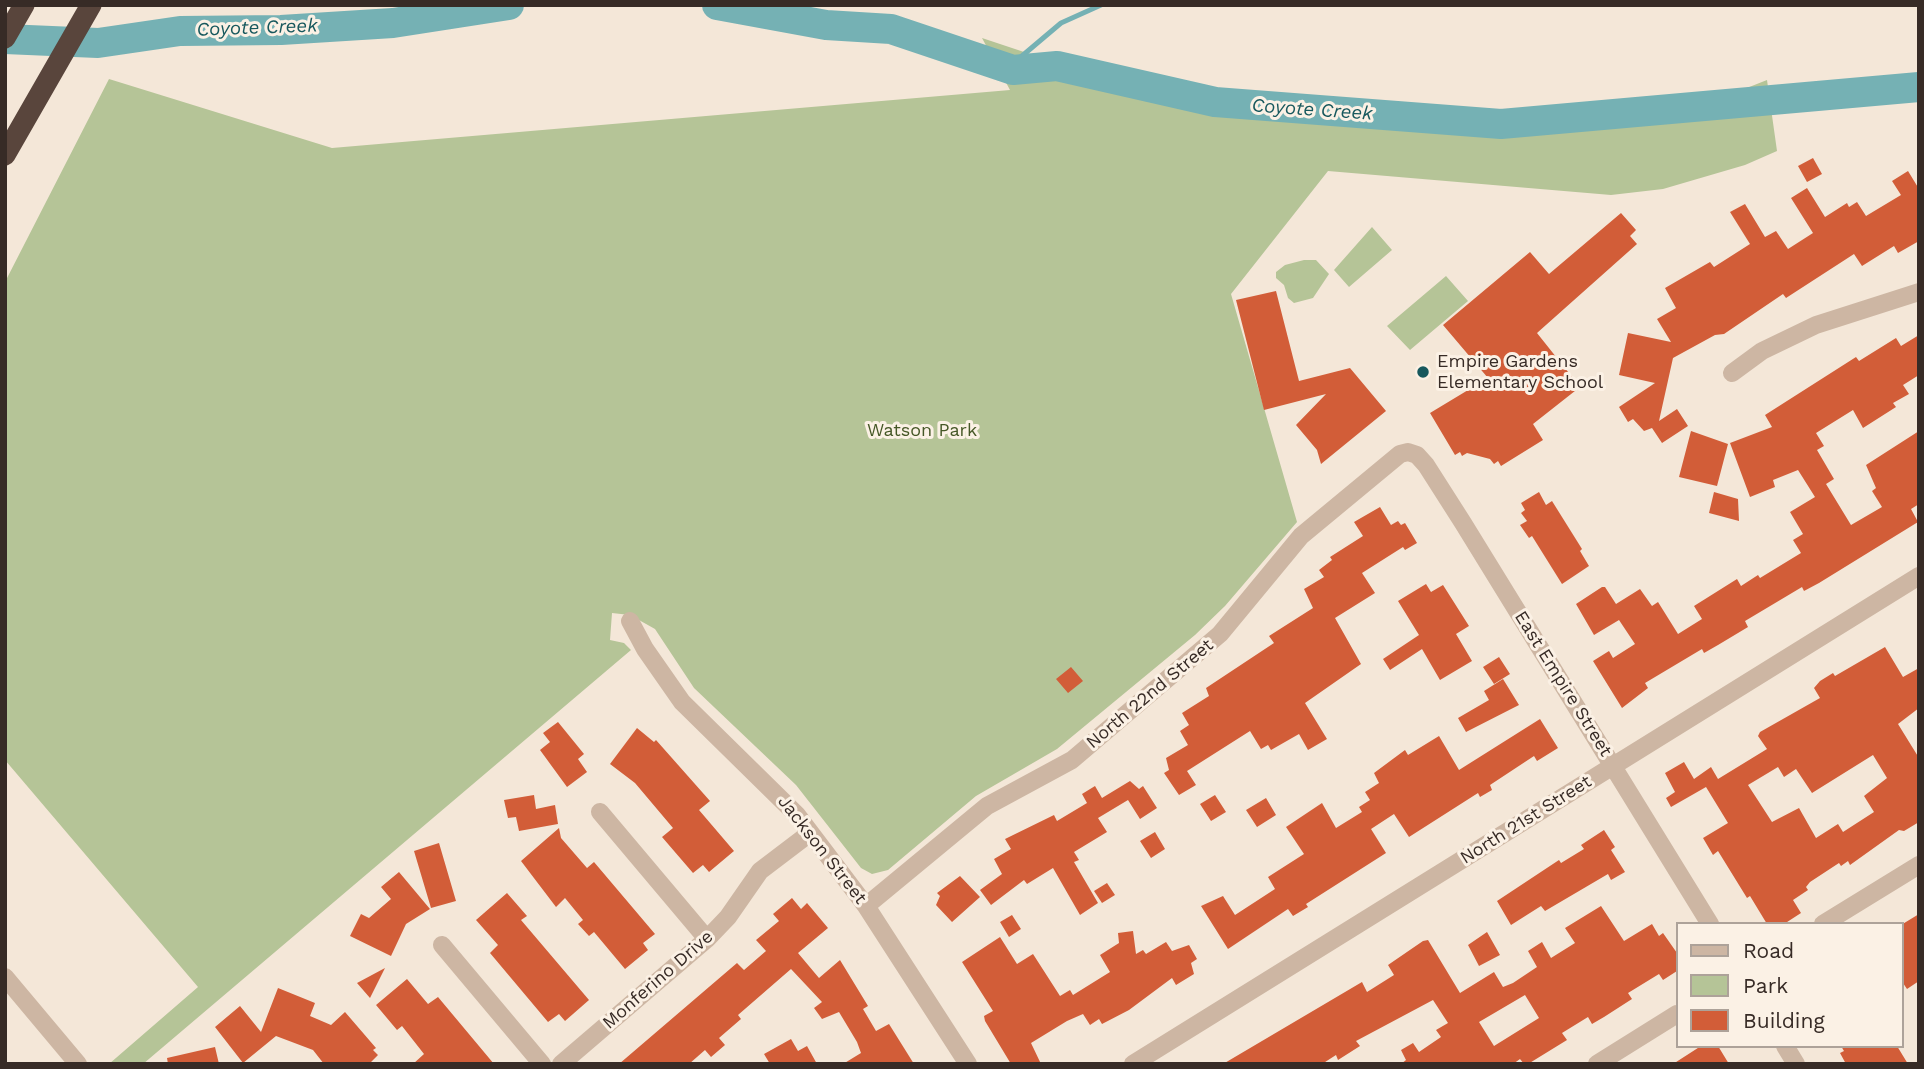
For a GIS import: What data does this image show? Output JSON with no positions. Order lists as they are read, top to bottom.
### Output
{
  "streets": {
    "street": [
      "East Empire Street",
      "North 22nd Street",
      "North 21st Street",
      "Jackson Street",
      "Monferino Drive"
    ]
  },
  "crossings": [
    ["East Empire Street", "North 22nd Street"],
    ["East Empire Street", "North 21st Street"],
    ["North 22nd Street", "Jackson Street"],
    ["Jackson Street", "Monferino Drive"]
  ],
  "water": ["Coyote Creek"],
  "parks": ["Watson Park"],
  "places": ["Empire Gardens Elementary School"],
  "legend": ["Road", "Park", "Building"]
}
